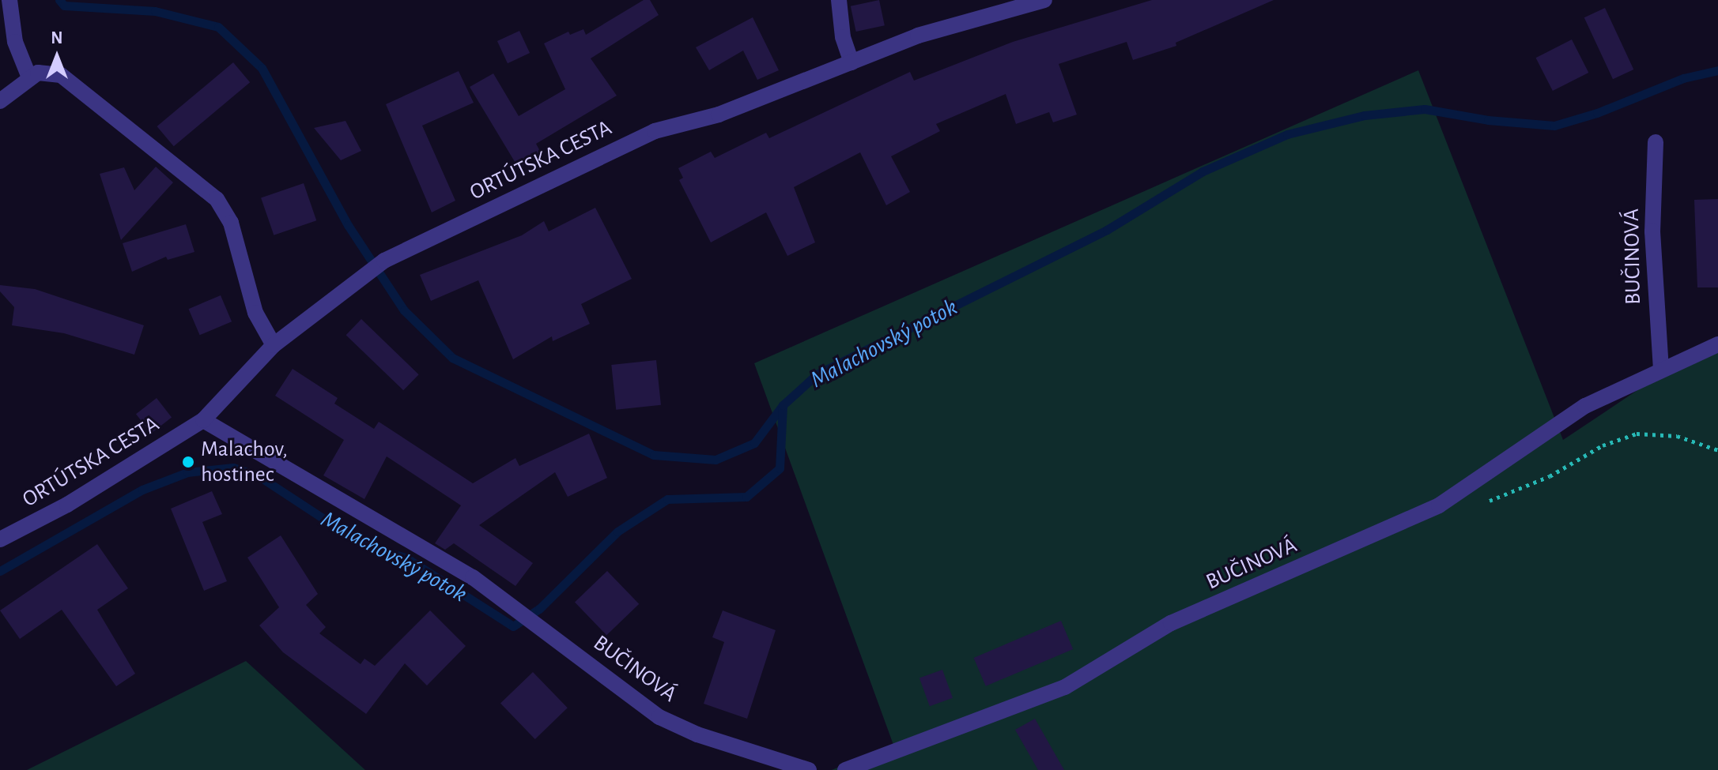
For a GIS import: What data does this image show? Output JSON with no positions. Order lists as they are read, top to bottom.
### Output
{
  "streets": {
    "street": ["ORTÚTSKA CESTA", "BUČINOVÁ"]
  },
  "crossings": [
    ["ORTÚTSKA CESTA", "BUČINOVÁ"]
  ],
  "water": ["Malachovský potok"],
  "places": ["Malachov, hostinec"],
  "north": "top"
}
